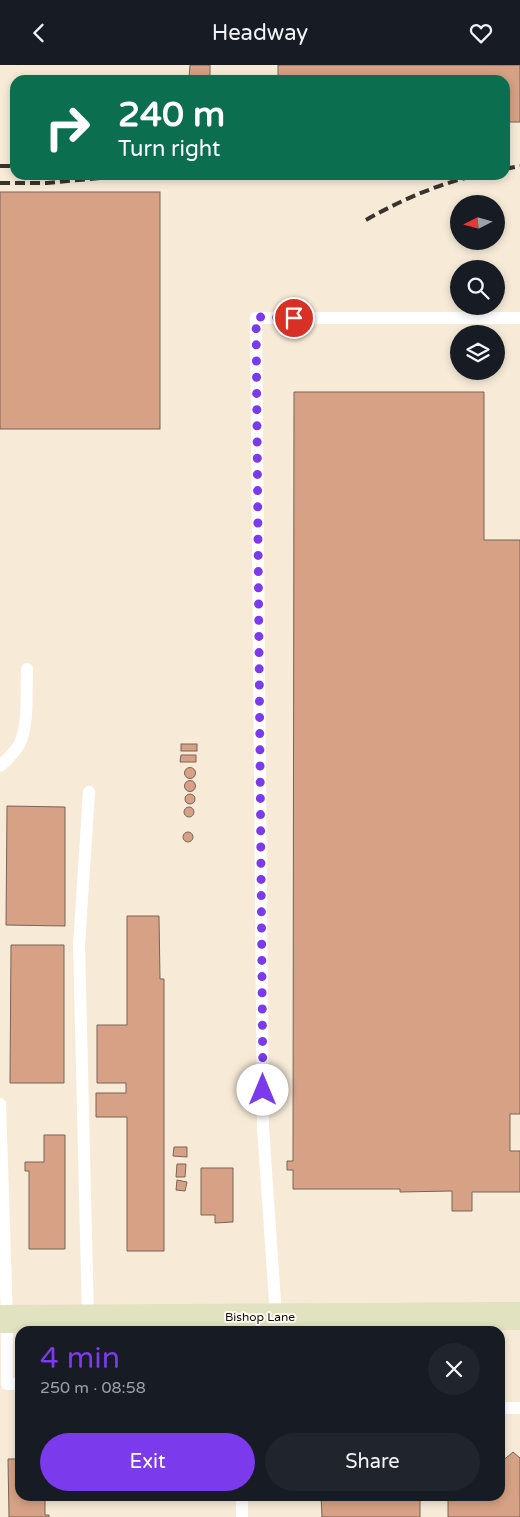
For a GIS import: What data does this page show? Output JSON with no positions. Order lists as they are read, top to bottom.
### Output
{
  "streets": {
    "street": ["Bishop Lane"]
  },
  "north": "left",
  "page": {
    "header": "Headway",
    "turn": ["240 m", "Turn right"],
    "heading": ["4 min", "250 m · 08:58"],
    "buttons": ["Exit", "Share"]
  }
}
